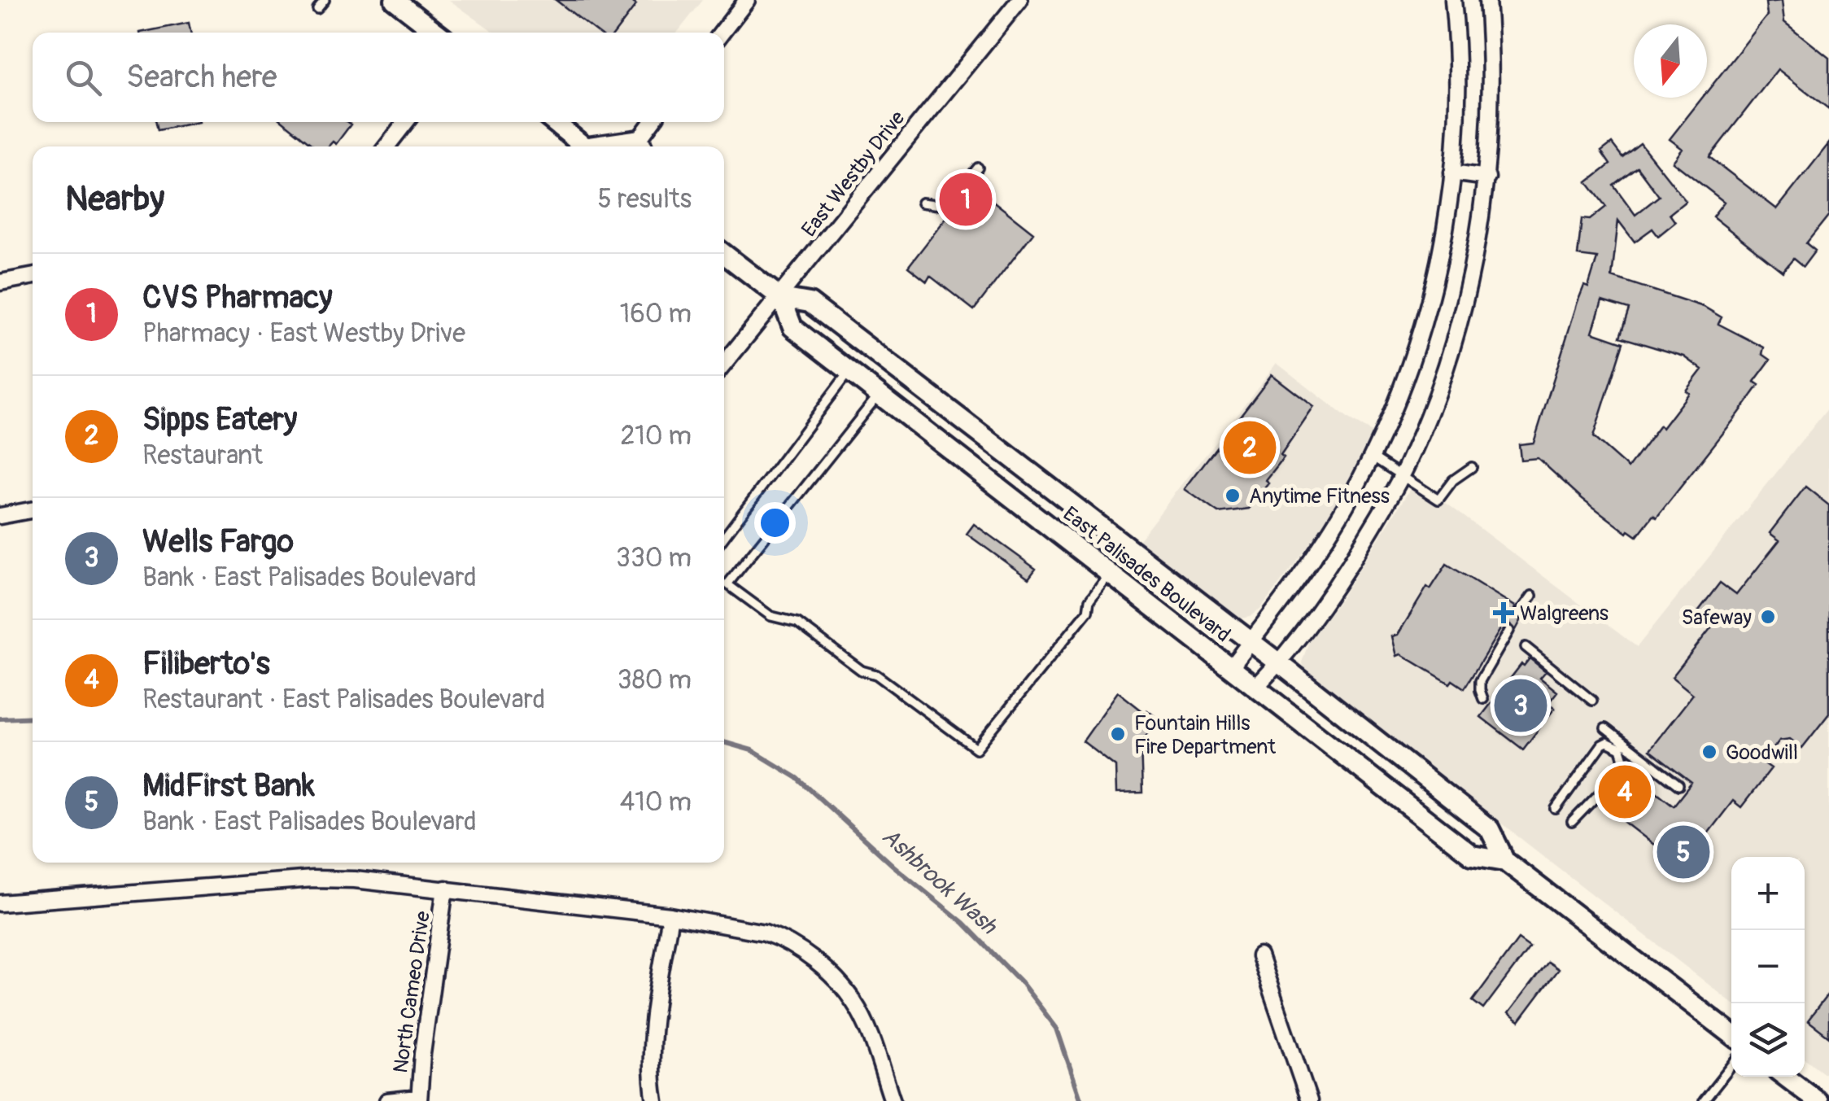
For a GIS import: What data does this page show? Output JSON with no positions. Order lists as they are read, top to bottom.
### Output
{
  "streets": {
    "street": ["East Westby Drive", "East Palisades Boulevard", "North Cameo Drive"]
  },
  "crossings": [
    ["East Westby Drive", "East Palisades Boulevard"]
  ],
  "water": ["Ashbrook Wash"],
  "places": {
    "other": [
      "Anytime Fitness",
      "Safeway",
      "Fountain Hills Fire Department",
      "Goodwill"
    ],
    "health": ["Walgreens"]
  },
  "north": "bottom",
  "page": {
    "search": "Search here",
    "heading": ["Nearby", "5 results"],
    "pins": [
      "1",
      "2",
      "3",
      "4",
      "5"
    ],
    "list": [
      {
        "mark": "1",
        "name": "CVS Pharmacy",
        "note": "Pharmacy · East Westby Drive",
        "value": "160 m"
      },
      {
        "mark": "2",
        "name": "Sipps Eatery",
        "note": "Restaurant",
        "value": "210 m"
      },
      {
        "mark": "3",
        "name": "Wells Fargo",
        "note": "Bank · East Palisades Boulevard",
        "value": "330 m"
      },
      {
        "mark": "4",
        "name": "Filiberto's",
        "note": "Restaurant · East Palisades Boulevard",
        "value": "380 m"
      },
      {
        "mark": "5",
        "name": "MidFirst Bank",
        "note": "Bank · East Palisades Boulevard",
        "value": "410 m"
      }
    ],
    "map_buttons": ["+", "−"]
  }
}
